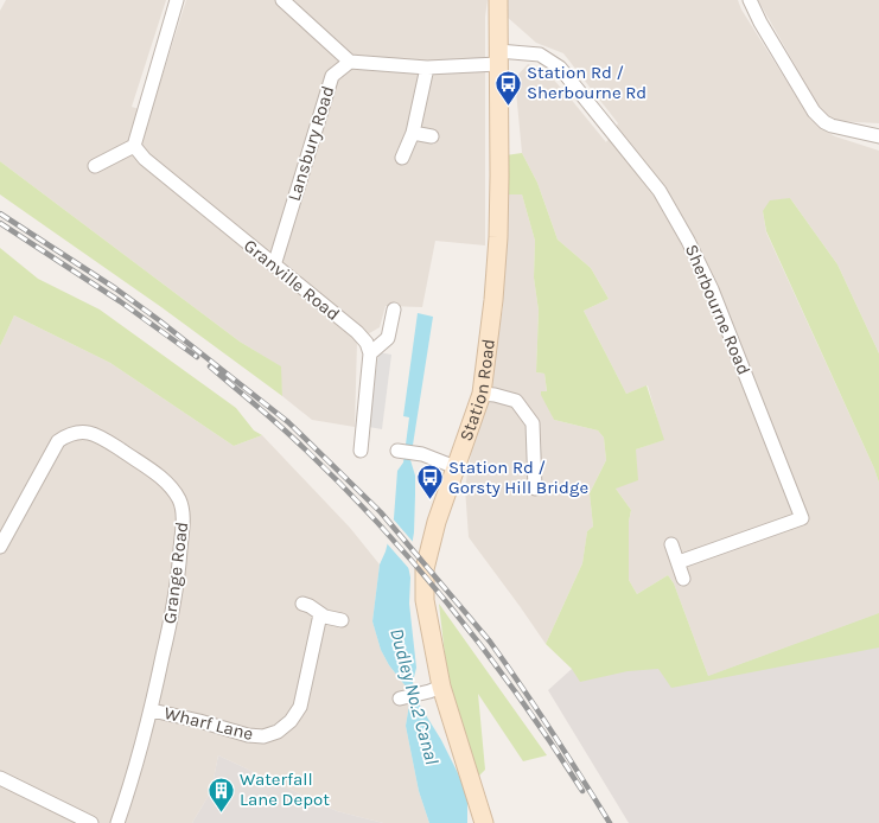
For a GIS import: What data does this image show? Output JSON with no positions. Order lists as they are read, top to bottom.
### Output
{
  "streets": {
    "street": [
      "Lansbury Road",
      "Granville Road",
      "Sherbourne Road",
      "Station Road",
      "Grange Road",
      "Wharf Lane"
    ]
  },
  "crossings": [
    ["Lansbury Road", "Granville Road"],
    ["Sherbourne Road", "Station Road"],
    ["Grange Road", "Wharf Lane"]
  ],
  "water": ["Dudley No.2 Canal"],
  "places": {
    "bus stop": ["Station Rd / Sherbourne Rd", "Station Rd / Gorsty Hill Bridge"],
    "building": ["Waterfall Lane Depot"]
  }
}
